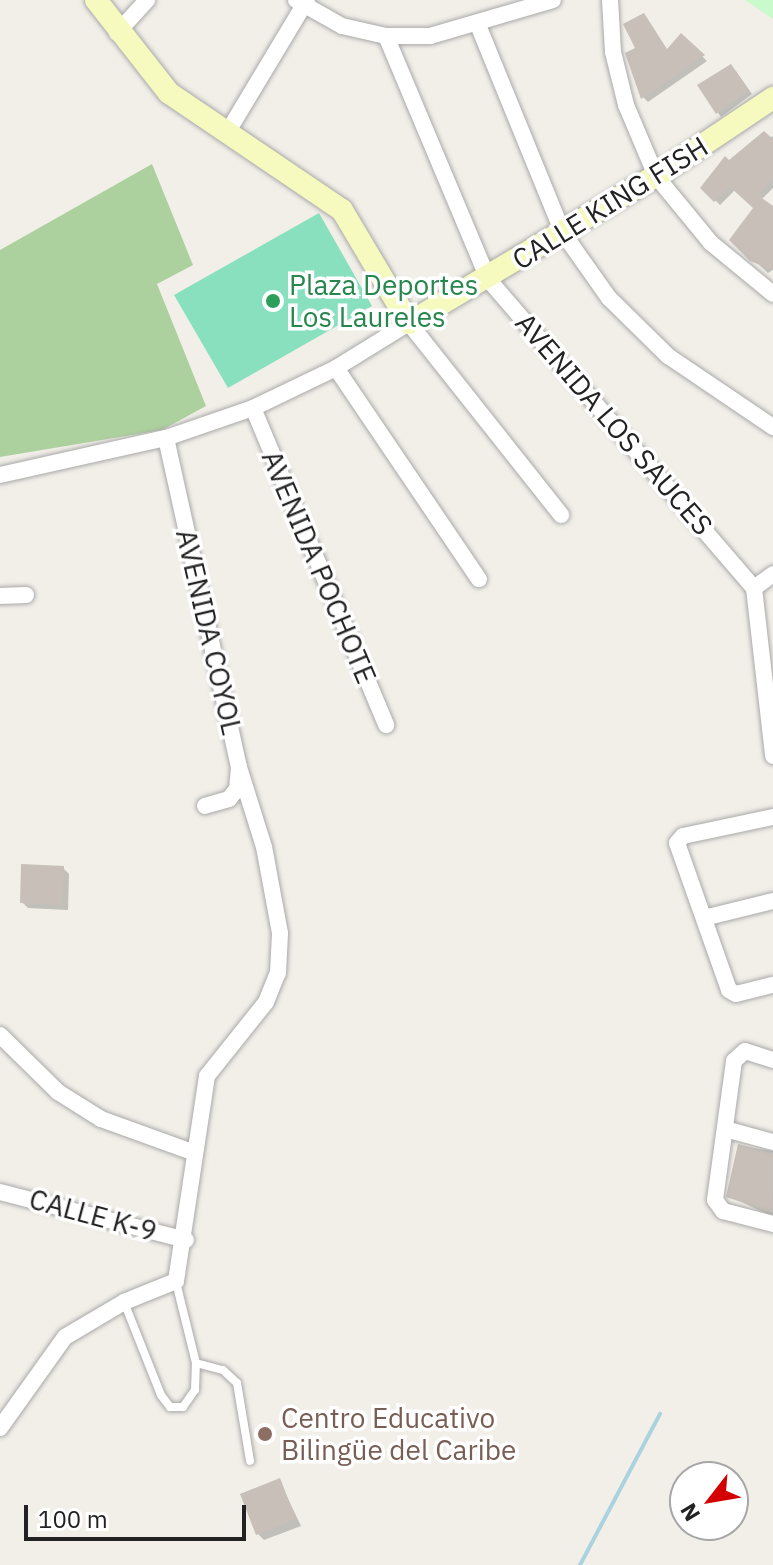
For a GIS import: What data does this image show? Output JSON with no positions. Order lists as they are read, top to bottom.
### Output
{
  "streets": {
    "street": [
      "CALLE KING FISH",
      "AVENIDA LOS SAUCES",
      "AVENIDA POCHOTE",
      "AVENIDA COYOL",
      "CALLE K-9"
    ]
  },
  "crossings": [
    ["CALLE KING FISH", "AVENIDA LOS SAUCES"],
    ["CALLE KING FISH", "AVENIDA POCHOTE"],
    ["CALLE KING FISH", "AVENIDA COYOL"]
  ],
  "places": ["Plaza Deportes Los Laureles", "Centro Educativo Bilingüe del Caribe"],
  "scale_bar": "100 m",
  "north": "bottom left"
}
